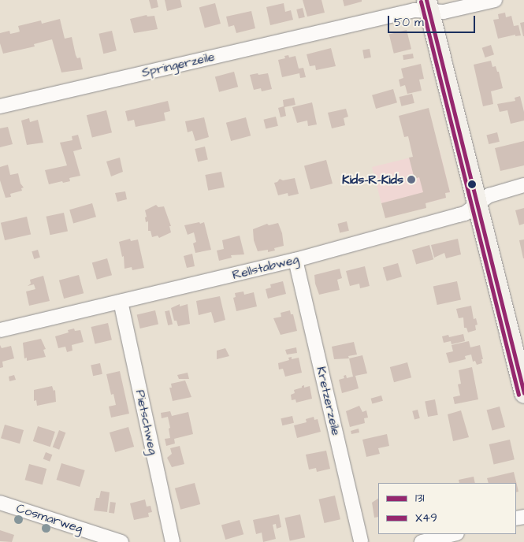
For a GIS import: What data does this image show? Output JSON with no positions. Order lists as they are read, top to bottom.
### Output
{
  "streets": {
    "street": [
      "Springerzeile",
      "Rellstabweg",
      "Kretzerzeile",
      "Pietschweg",
      "Cosmarweg"
    ]
  },
  "crossings": [
    ["Rellstabweg", "Kretzerzeile"],
    ["Rellstabweg", "Pietschweg"]
  ],
  "places": ["Kids-R-Kids"],
  "lines": ["transit line 131", "transit line X49"],
  "legend": ["131", "X49"],
  "scale_bar": "50 m"
}
